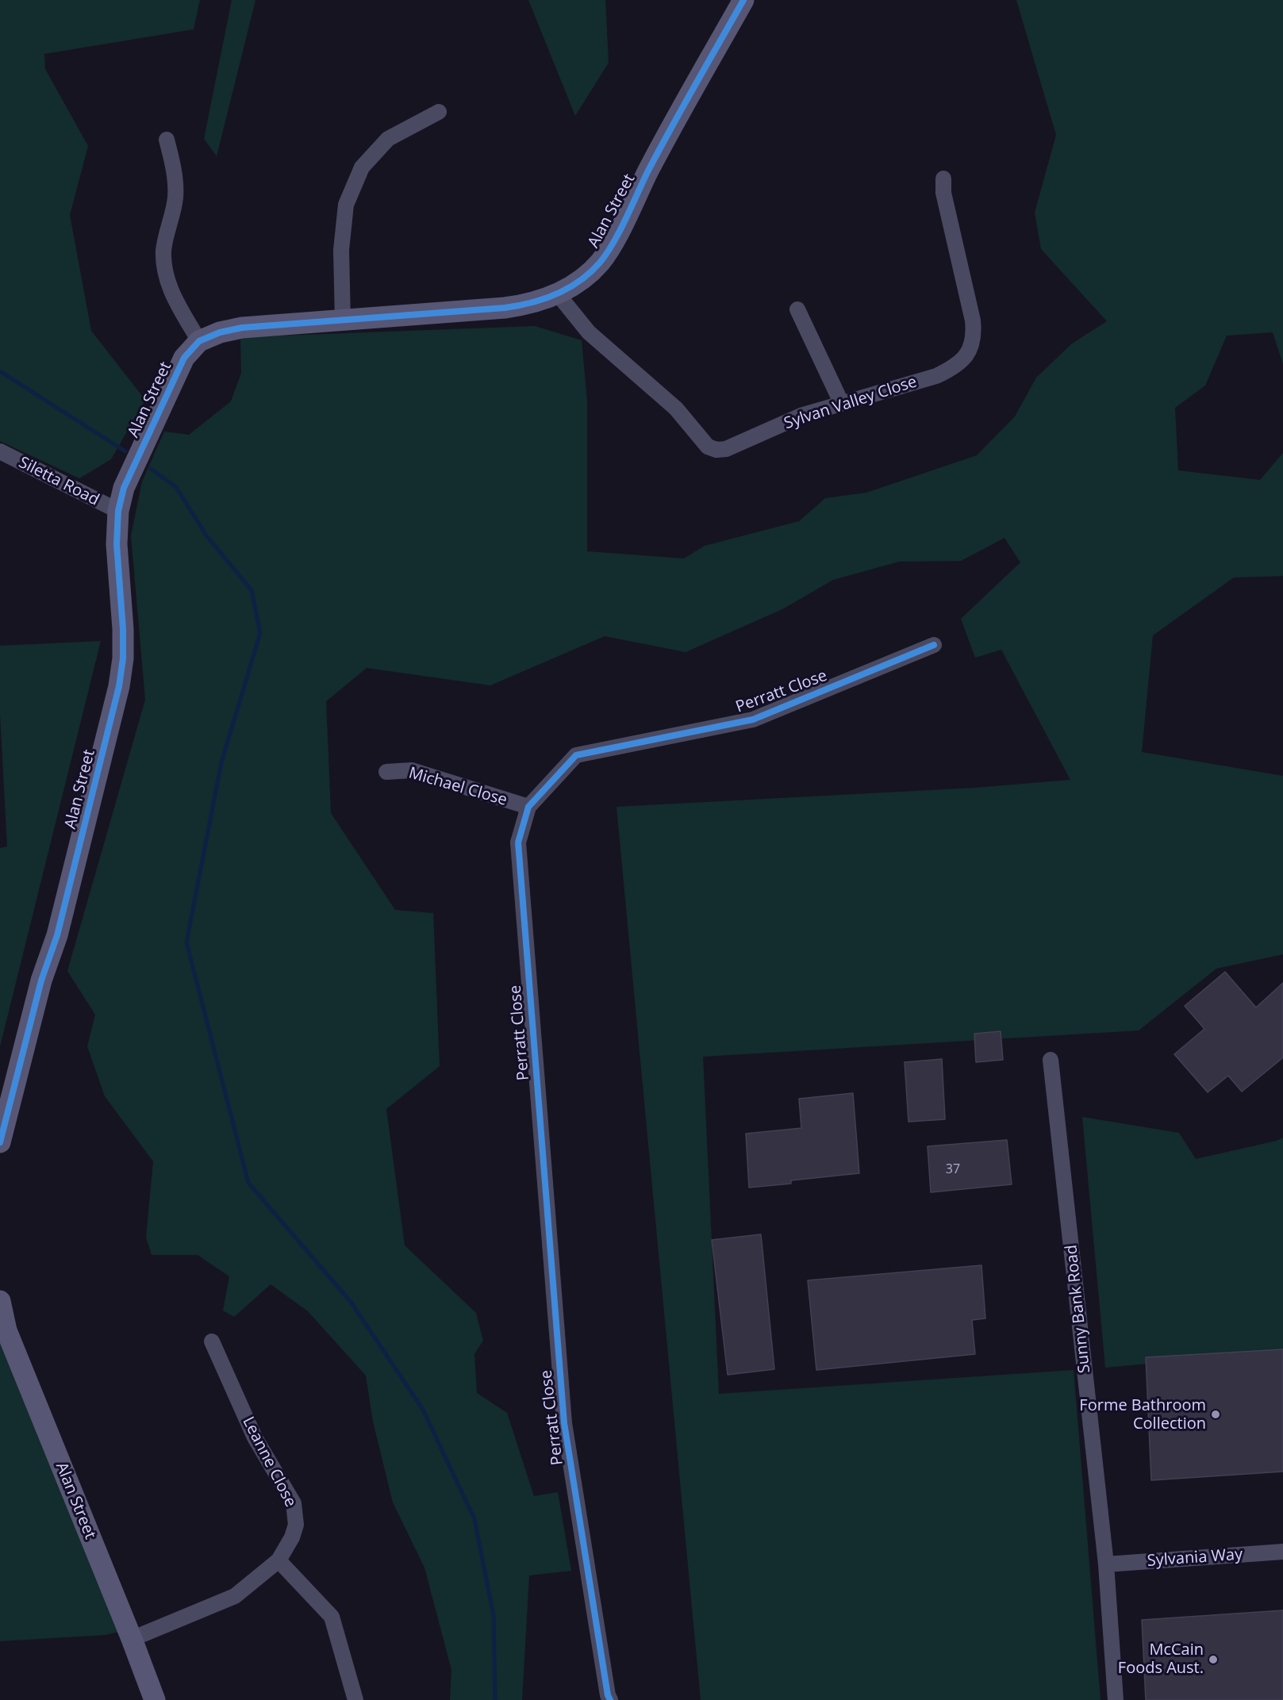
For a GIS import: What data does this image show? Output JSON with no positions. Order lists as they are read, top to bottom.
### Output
{
  "streets": {
    "street": [
      "Alan Street",
      "Sylvan Valley Close",
      "Siletta Road",
      "Perratt Close",
      "Michael Close",
      "Sunny Bank Road",
      "Leanne Close",
      "Sylvania Way"
    ]
  },
  "crossings": [
    ["Alan Street", "Sylvan Valley Close"],
    ["Alan Street", "Siletta Road"],
    ["Alan Street", "Leanne Close"],
    ["Perratt Close", "Michael Close"],
    ["Sunny Bank Road", "Sylvania Way"]
  ],
  "places": ["Forme Bathroom Collection", "McCain Foods Aust."],
  "house_numbers": ["37"]
}
